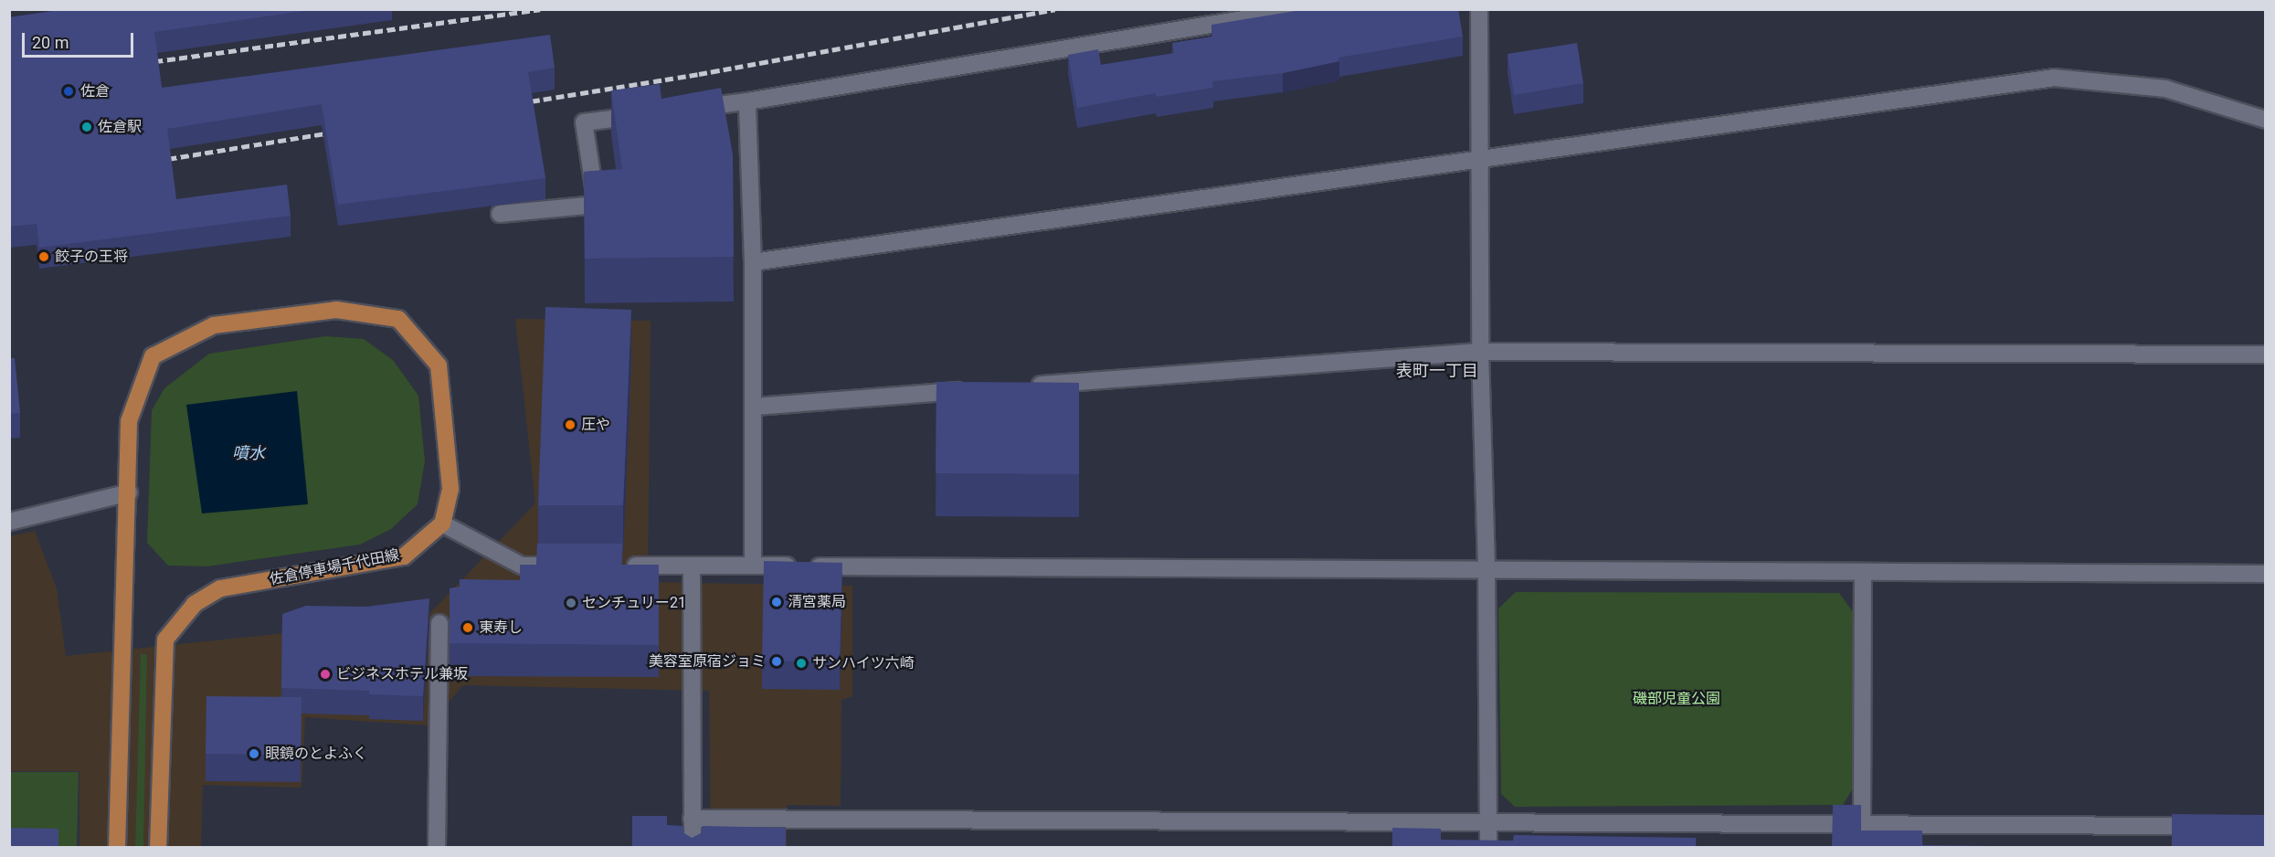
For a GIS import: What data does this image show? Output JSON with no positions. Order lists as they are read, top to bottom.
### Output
{
  "streets": {
    "main road": ["佐倉停車場千代田線"]
  },
  "districts": ["表町一丁目"],
  "water": ["噴水"],
  "parks": ["磯部児童公園"],
  "places": [
    "佐倉",
    "佐倉駅",
    "餃子の王将",
    "圧や",
    "清宮薬局",
    "センチュリー21",
    "東寿し",
    "美容室原宿ジョミ",
    "サンハイツ六崎",
    "ビジネスホテル兼坂",
    "眼鏡のとよふく"
  ],
  "scale_bar": "20 m"
}
